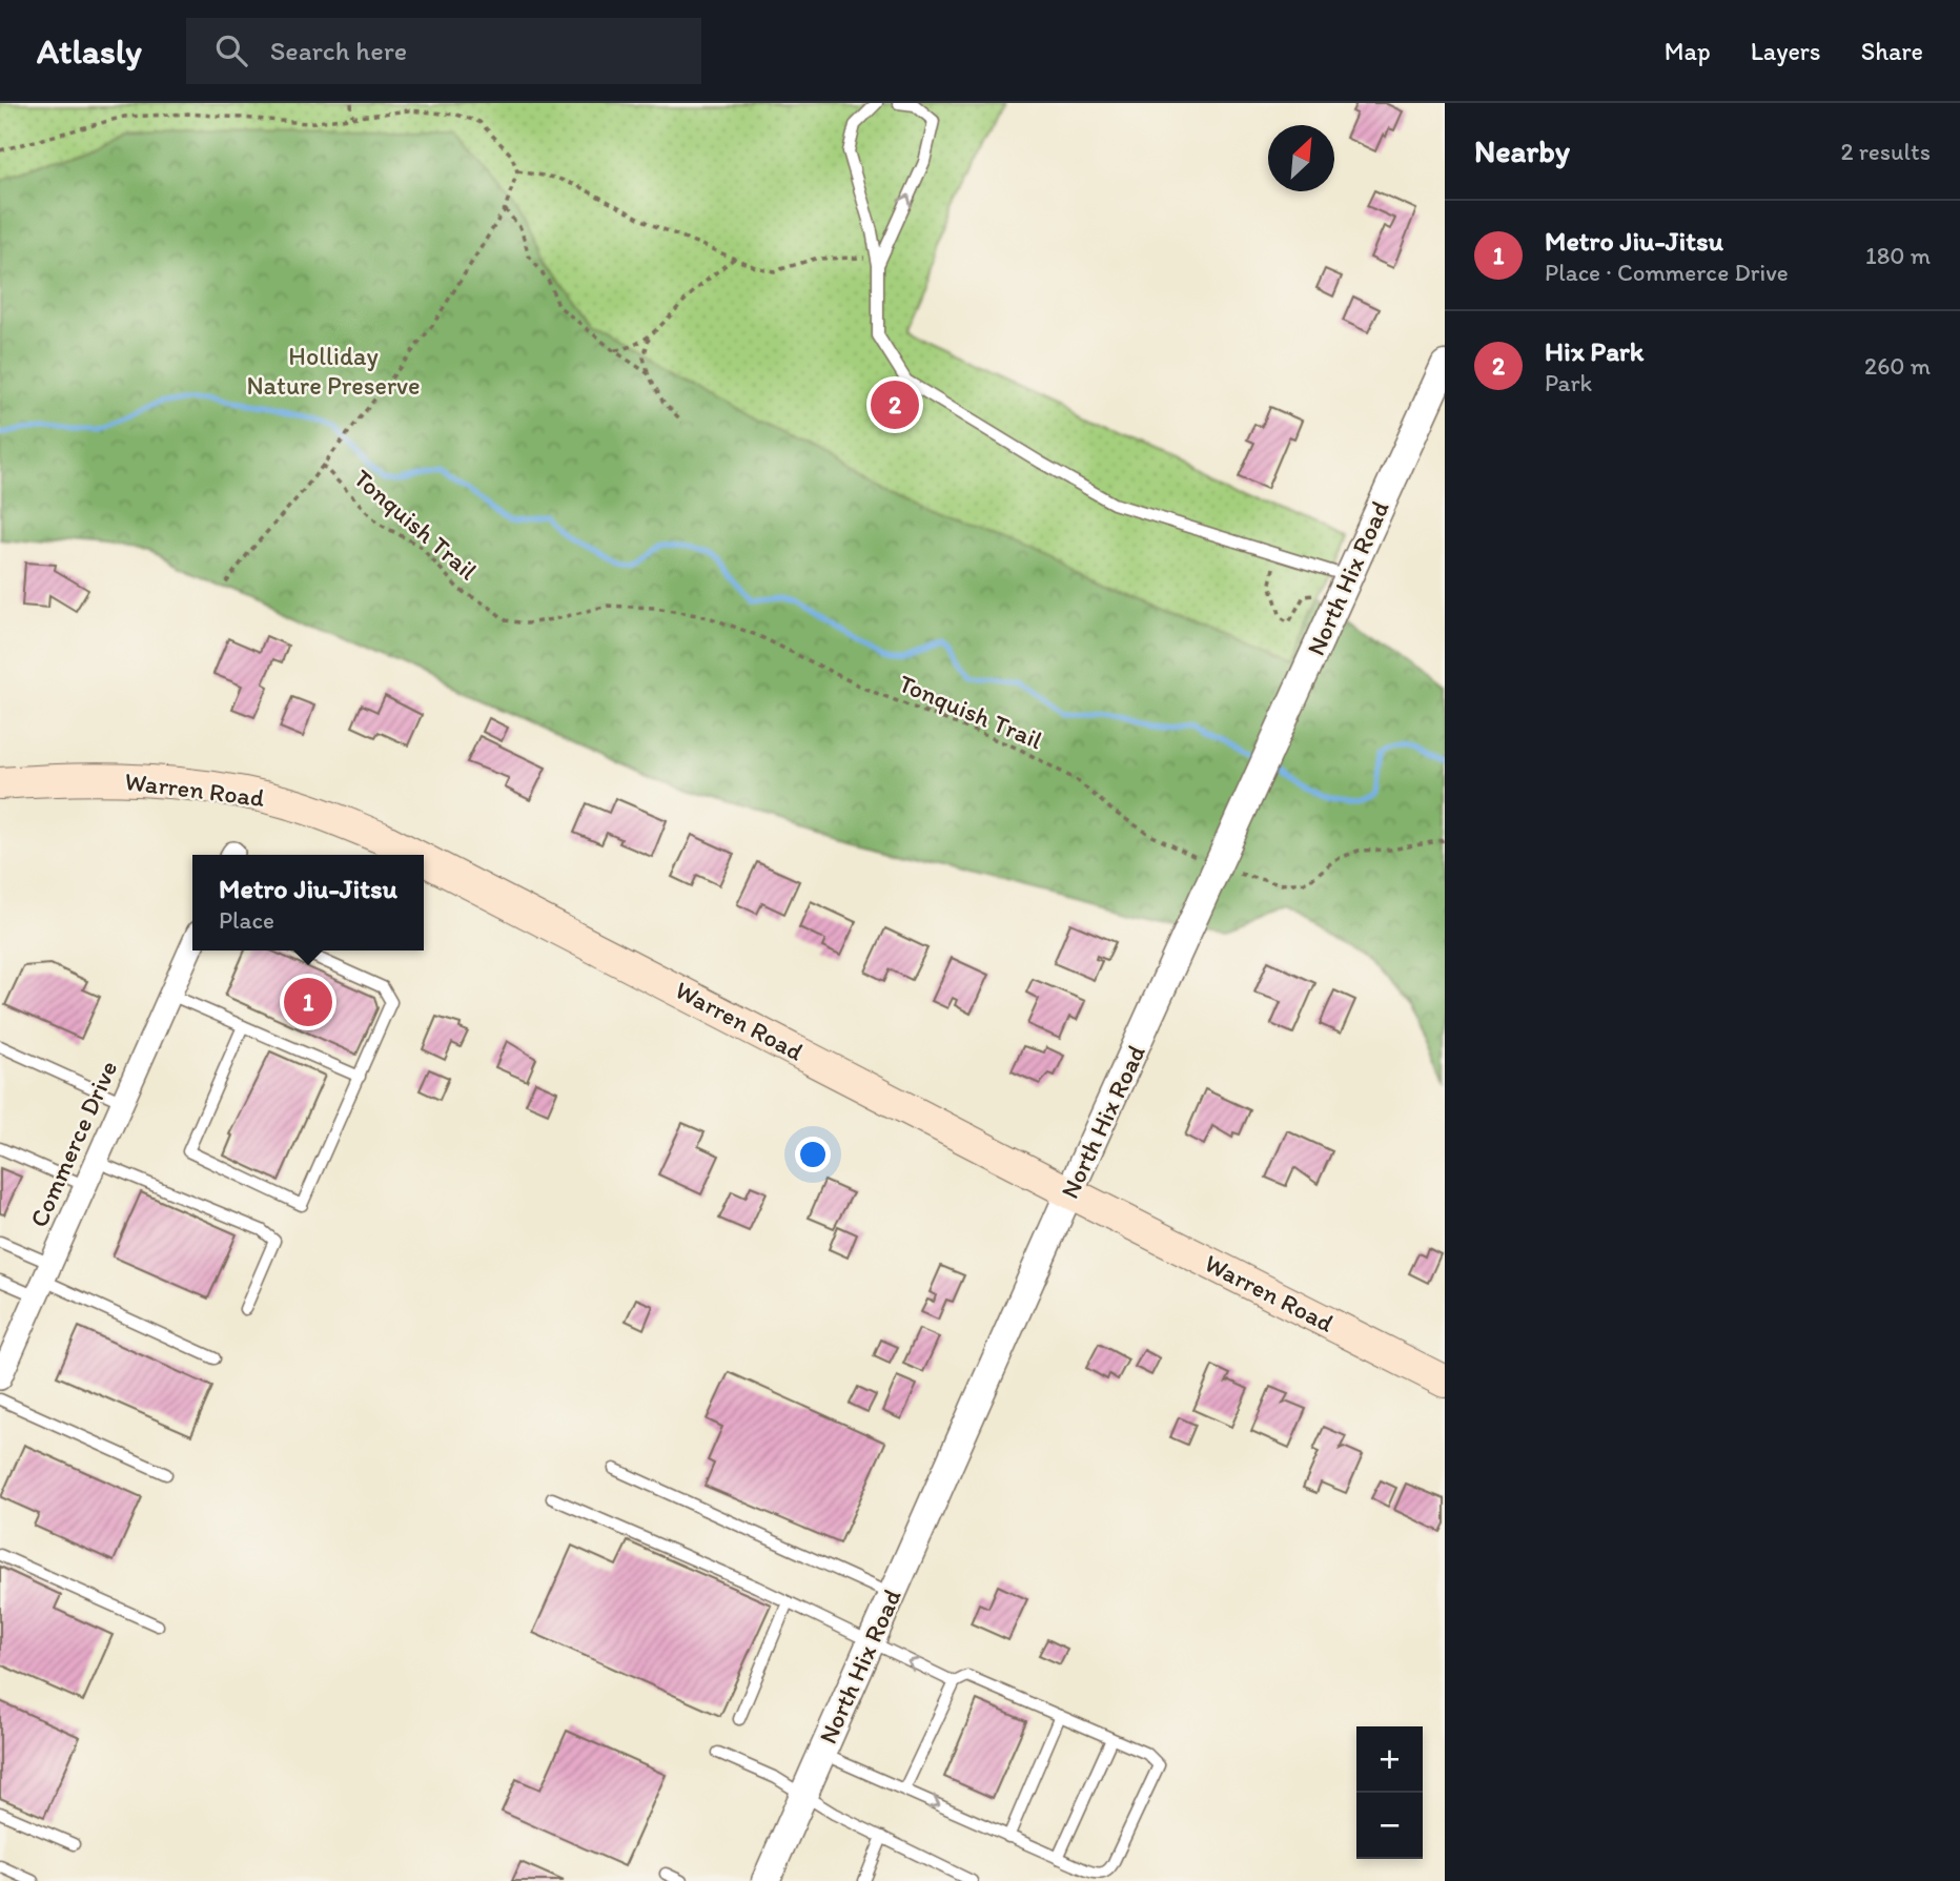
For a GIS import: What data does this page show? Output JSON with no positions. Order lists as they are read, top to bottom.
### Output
{
  "streets": {
    "main road": ["Warren Road"],
    "street": ["North Hix Road", "Commerce Drive"],
    "path": ["Tonquish Trail"]
  },
  "crossings": [
    ["Tonquish Trail", "North Hix Road"],
    ["North Hix Road", "Warren Road"]
  ],
  "parks": ["Holliday Nature Preserve"],
  "north": "top right",
  "page": {
    "header": "Atlasly",
    "search": "Search here",
    "nav": ["Map", "Layers", "Share"],
    "heading": ["Nearby", "2 results"],
    "list": [
      {
        "mark": "1",
        "name": "Metro Jiu-Jitsu",
        "note": "Place · Commerce Drive",
        "value": "180 m"
      },
      {
        "mark": "2",
        "name": "Hix Park",
        "note": "Park",
        "value": "260 m"
      }
    ],
    "pins": ["2", "1"],
    "popup": ["Metro Jiu-Jitsu", "Place"],
    "map_buttons": ["+", "−"]
  }
}
